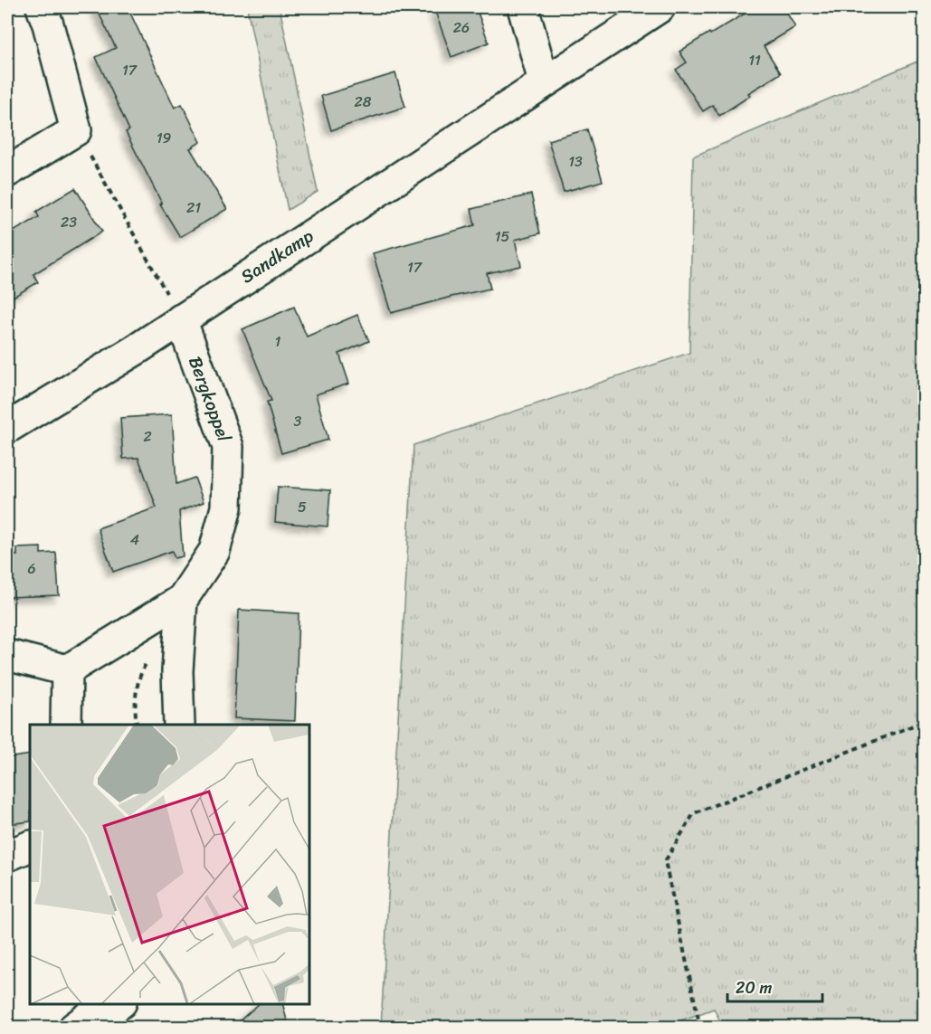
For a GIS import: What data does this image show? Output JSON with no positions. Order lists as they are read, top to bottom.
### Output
{
  "streets": {
    "street": ["Sandkamp", "Bergkoppel"]
  },
  "crossings": [
    ["Sandkamp", "Bergkoppel"]
  ],
  "house_numbers": [
    "26",
    "11",
    "17",
    "28",
    "19",
    "13",
    "21",
    "23",
    "15",
    "17",
    "1",
    "3",
    "2",
    "5",
    "4",
    "6"
  ],
  "scale_bar": "20 m"
}
